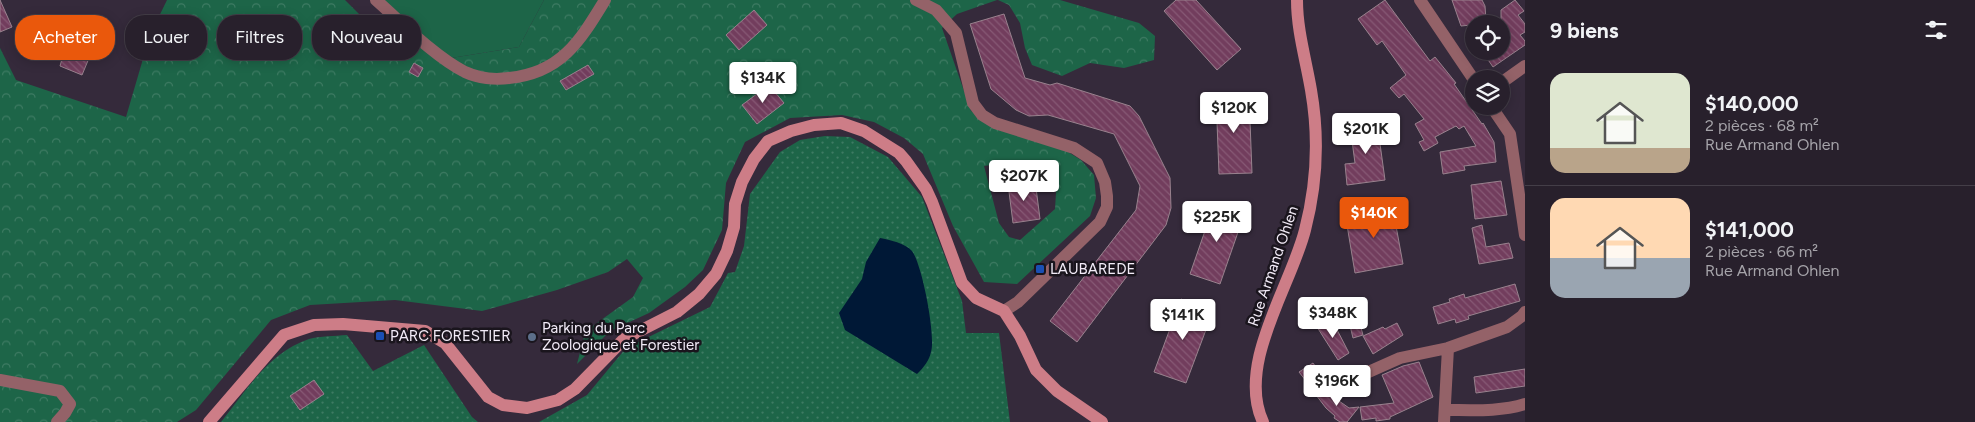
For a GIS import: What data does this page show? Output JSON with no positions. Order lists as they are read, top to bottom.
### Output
{
  "streets": {
    "main road": ["Rue Armand Ohlen"]
  },
  "places": {
    "transit": ["LAUBAREDE", "PARC FORESTIER"],
    "other": ["Parking du Parc Zoologique et Forestier"]
  },
  "page": {
    "heading": "9 biens",
    "chip": [
      "Acheter",
      "Louer",
      "Filtres",
      "Nouveau"
    ],
    "list": [
      {
        "name": "$140,000",
        "note": "2 pièces · 68 m² · Rue Armand Ohlen"
      },
      {
        "name": "$141,000",
        "note": "2 pièces · 66 m² · Rue Armand Ohlen"
      }
    ],
    "price": [
      "$134K",
      "$120K",
      "$201K",
      "$207K",
      "$140K",
      "$225K",
      "$348K",
      "$141K",
      "$196K"
    ]
  }
}
